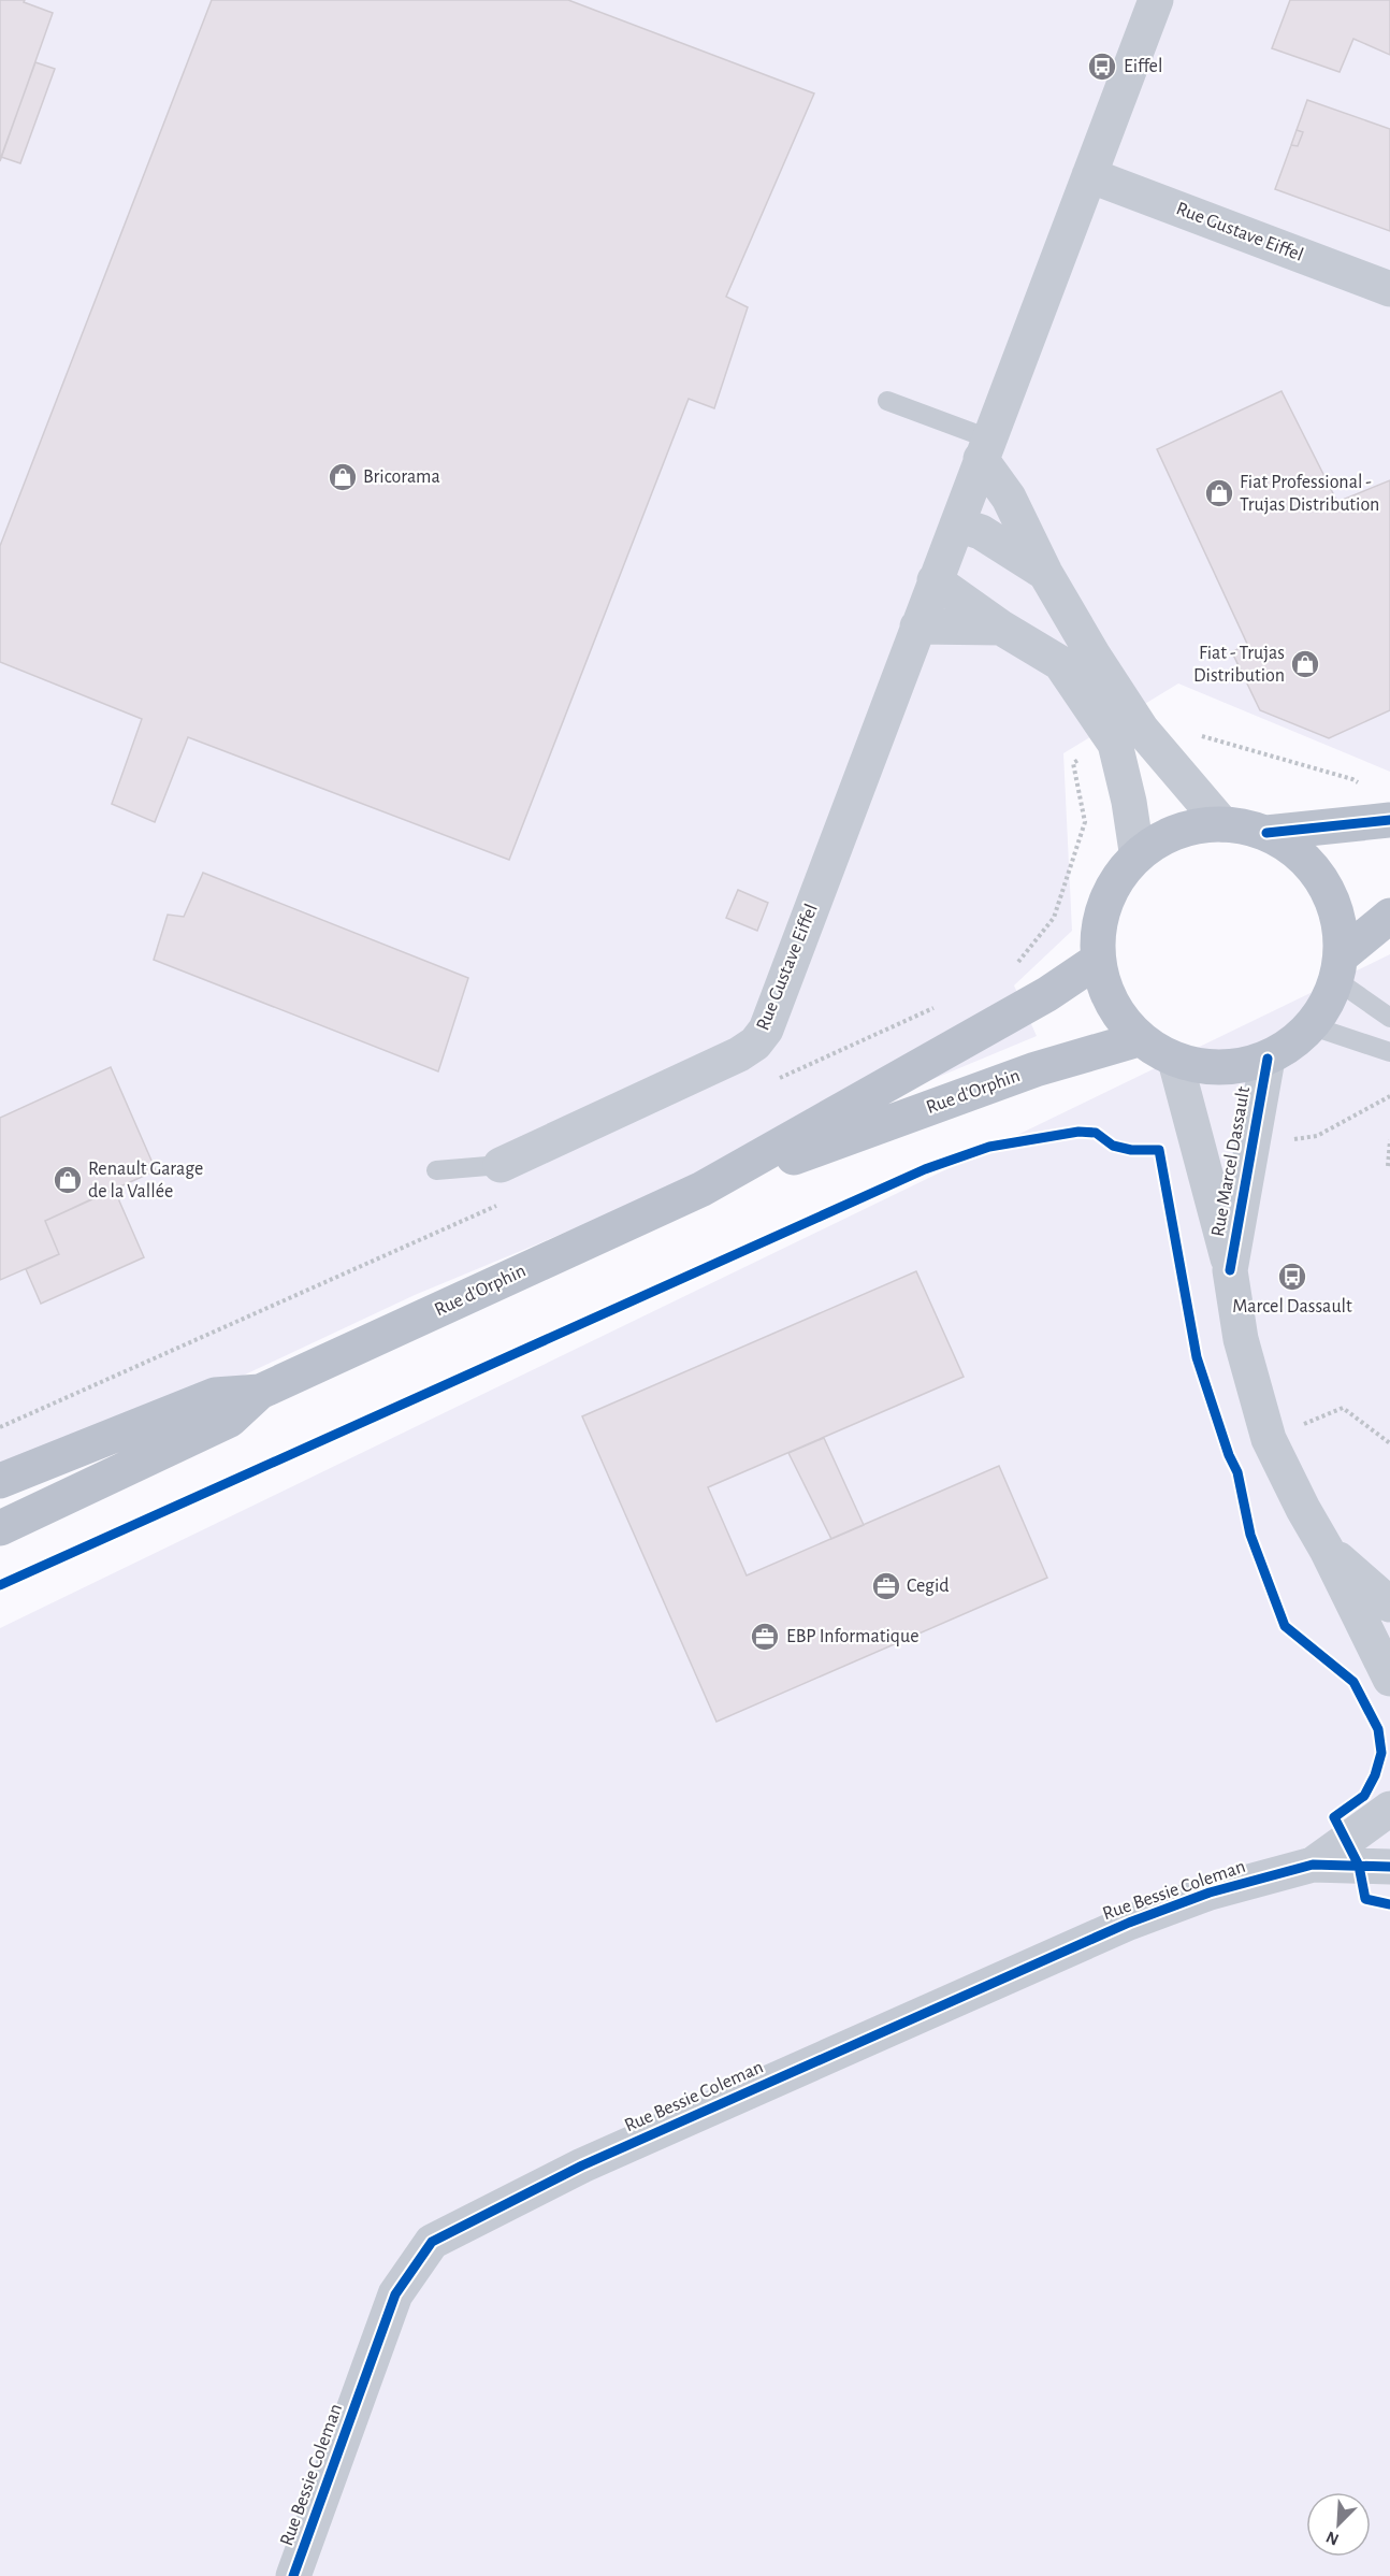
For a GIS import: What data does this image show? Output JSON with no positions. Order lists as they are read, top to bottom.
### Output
{
  "streets": {
    "main road": ["Rue d'Orphin"],
    "street": ["Rue Gustave Eiffel", "Rue Marcel Dassault", "Rue Bessie Coleman"]
  },
  "places": {
    "bus stop": ["Eiffel", "Marcel Dassault"],
    "shop": [
      "Bricorama",
      "Fiat Professional - Trujas Distribution",
      "Fiat - Trujas Distribution",
      "Renault Garage de la Vallée"
    ],
    "office": ["Cegid", "EBP Informatique"]
  },
  "north": "bottom left"
}
